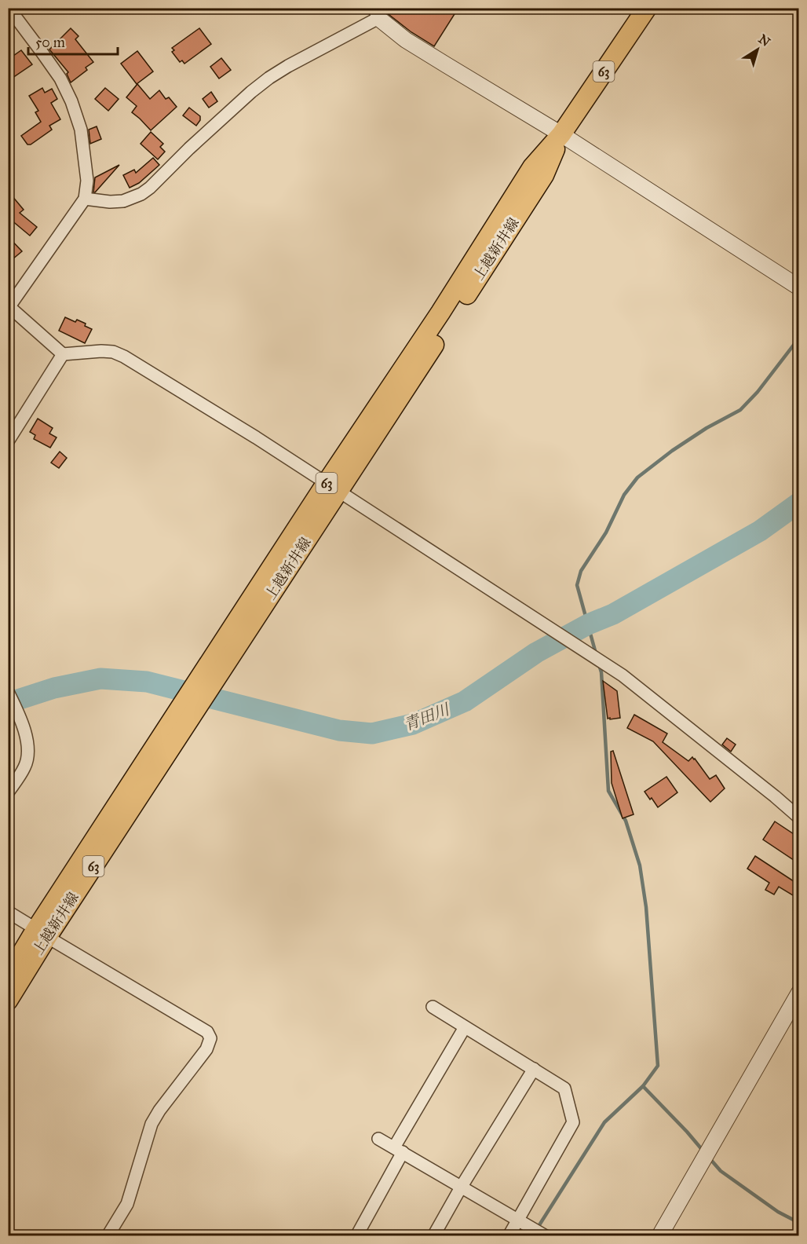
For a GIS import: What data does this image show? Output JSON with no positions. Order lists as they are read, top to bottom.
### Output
{
  "streets": {
    "main road": ["63", "上越新井線"]
  },
  "water": ["青田川"],
  "scale_bar": "50 m",
  "north": "top right"
}
